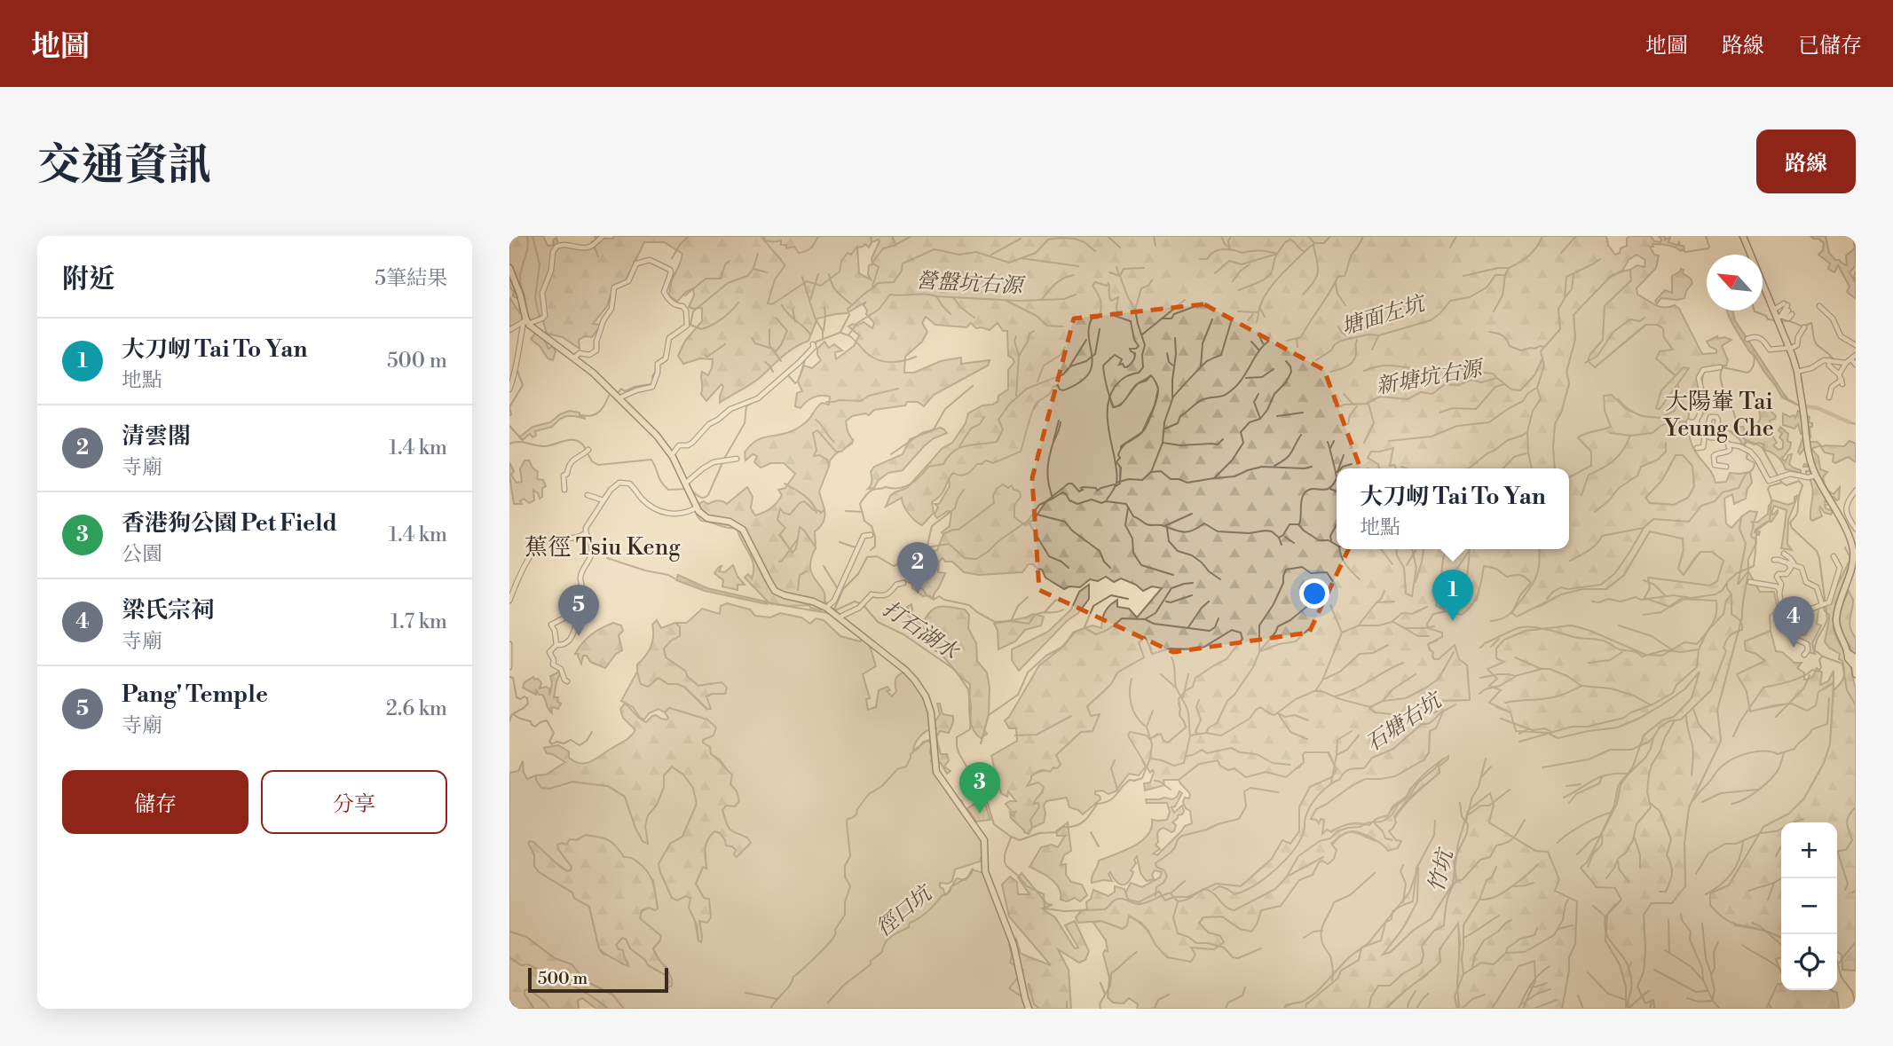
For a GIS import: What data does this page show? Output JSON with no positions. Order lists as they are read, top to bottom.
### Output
{
  "districts": ["大陽輋 Tai Yeung Che", "蕉徑 Tsiu Keng"],
  "water": [
    "營盤坑右源",
    "塘面左坑",
    "新塘坑右源",
    "打石湖水",
    "石塘右坑",
    "竹坑",
    "徑口坑"
  ],
  "scale_bar": "500 m",
  "north": "top left",
  "page": {
    "header": "地圖",
    "nav": ["地圖", "路線", "已儲存"],
    "title": "交通資訊",
    "buttons": [
      "路線",
      ["儲存", "分享"]
    ],
    "heading": ["附近", "5筆結果"],
    "list": [
      {
        "mark": "1",
        "name": "大刀屻 Tai To Yan",
        "note": "地點",
        "value": "500 m"
      },
      {
        "mark": "2",
        "name": "清雲閣",
        "note": "寺廟",
        "value": "1.4 km"
      },
      {
        "mark": "3",
        "name": "香港狗公園 Pet Field",
        "note": "公園",
        "value": "1.4 km"
      },
      {
        "mark": "4",
        "name": "梁氏宗祠",
        "note": "寺廟",
        "value": "1.7 km"
      },
      {
        "mark": "5",
        "name": "Pang' Temple",
        "note": "寺廟",
        "value": "2.6 km"
      }
    ],
    "popup": ["大刀屻 Tai To Yan", "地點"],
    "pins": [
      "2",
      "1",
      "5",
      "4",
      "3"
    ],
    "map_buttons": ["+", "−"],
    "scale": "500 m"
  }
}
